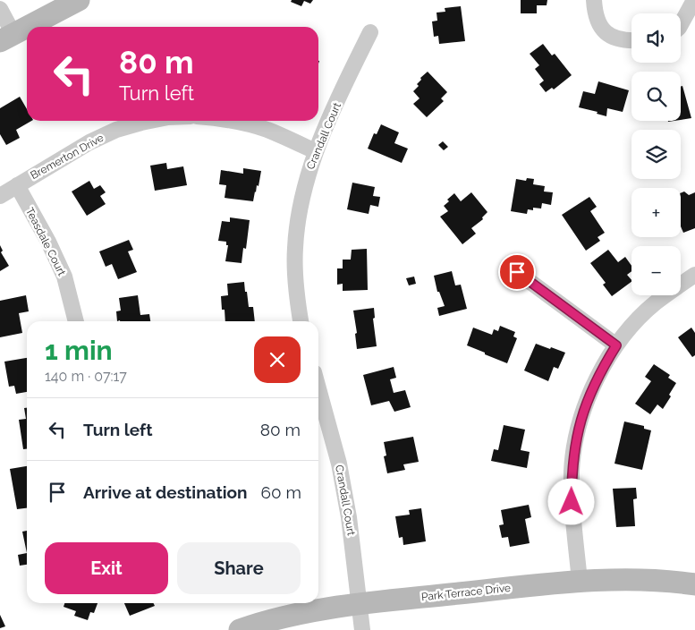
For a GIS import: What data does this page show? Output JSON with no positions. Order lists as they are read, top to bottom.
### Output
{
  "streets": {
    "street": [
      "Crandall Court",
      "Bremerton Drive",
      "Teasdale Court",
      "Park Terrace Drive"
    ]
  },
  "crossings": [
    ["Crandall Court", "Park Terrace Drive"],
    ["Bremerton Drive", "Teasdale Court"]
  ],
  "page": {
    "map_buttons": ["+", "−"],
    "turn": ["80 m", "Turn left"],
    "heading": ["1 min", "140 m · 07:17"],
    "list": [
      {
        "name": "Turn left",
        "value": "80 m"
      },
      {
        "name": "Arrive at destination",
        "value": "60 m"
      }
    ],
    "buttons": ["Exit", "Share"]
  }
}
